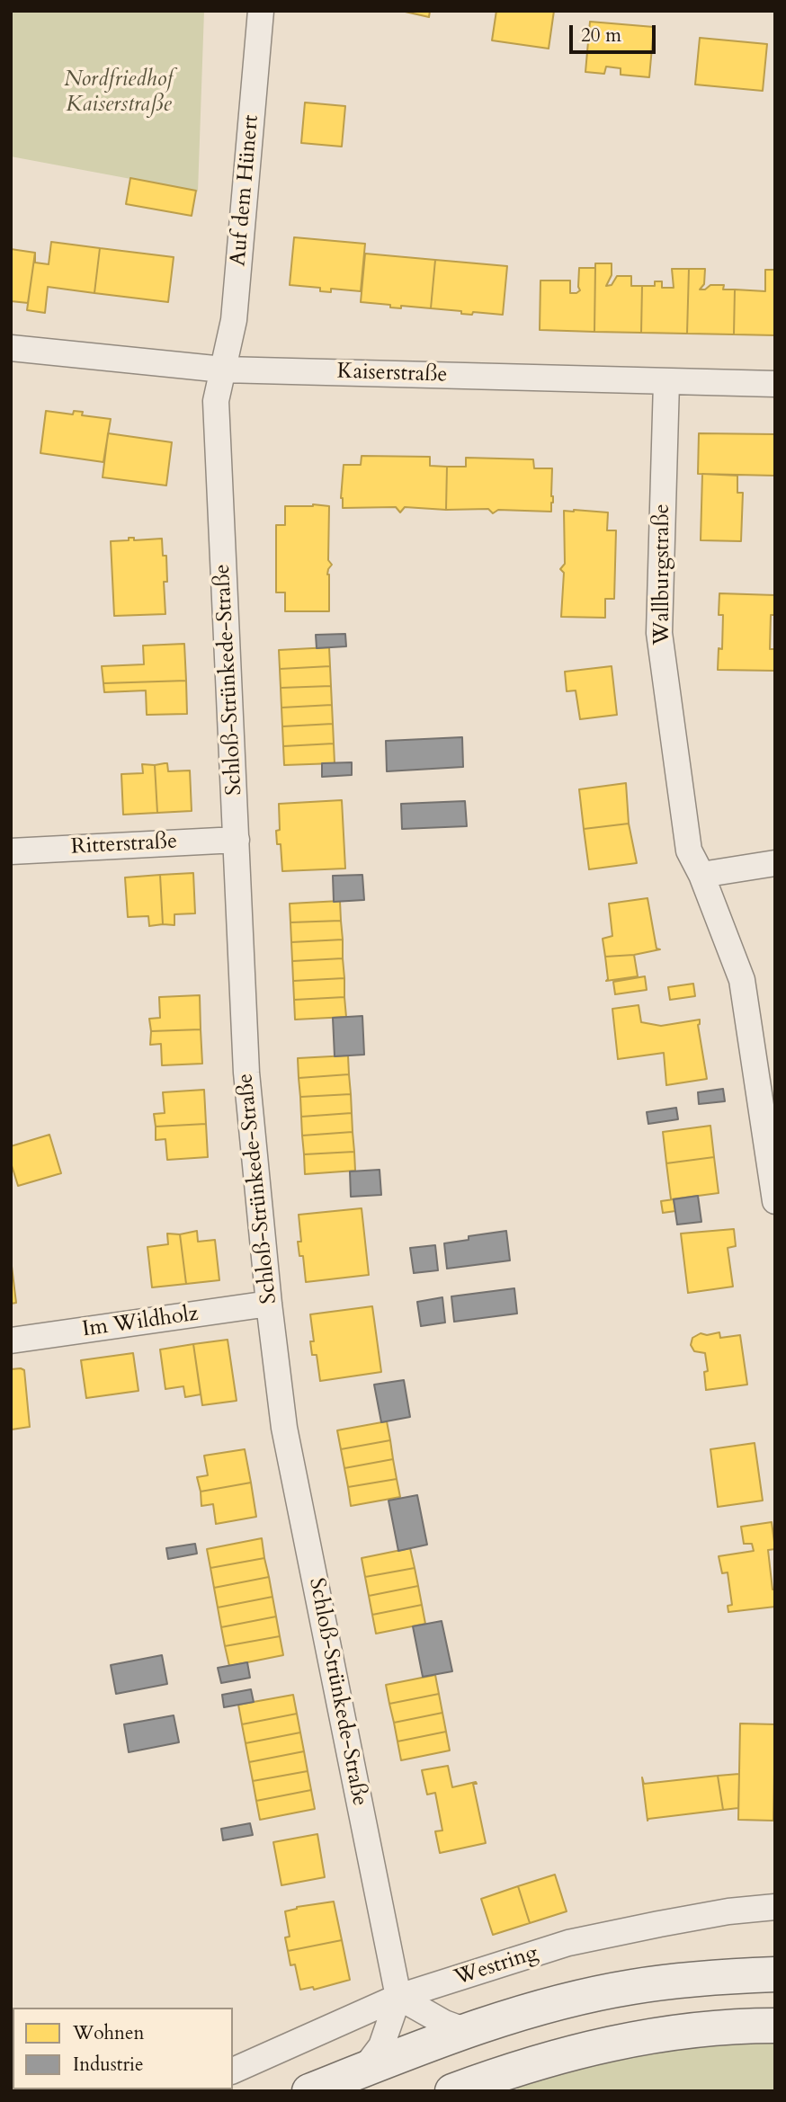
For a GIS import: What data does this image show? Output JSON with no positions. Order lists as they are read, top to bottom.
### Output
{
  "streets": {
    "street": [
      "Auf dem Hünert",
      "Kaiserstraße",
      "Wallburgstraße",
      "Schloß-Strünkede-Straße",
      "Ritterstraße",
      "Im Wildholz",
      "Westring"
    ]
  },
  "crossings": [
    ["Auf dem Hünert", "Kaiserstraße"],
    ["Auf dem Hünert", "Schloß-Strünkede-Straße"],
    ["Kaiserstraße", "Wallburgstraße"],
    ["Kaiserstraße", "Schloß-Strünkede-Straße"],
    ["Schloß-Strünkede-Straße", "Ritterstraße"],
    ["Schloß-Strünkede-Straße", "Im Wildholz"],
    ["Schloß-Strünkede-Straße", "Westring"]
  ],
  "parks": ["Nordfriedhof Kaiserstraße"],
  "legend": ["Wohnen", "Industrie"],
  "scale_bar": "20 m"
}
